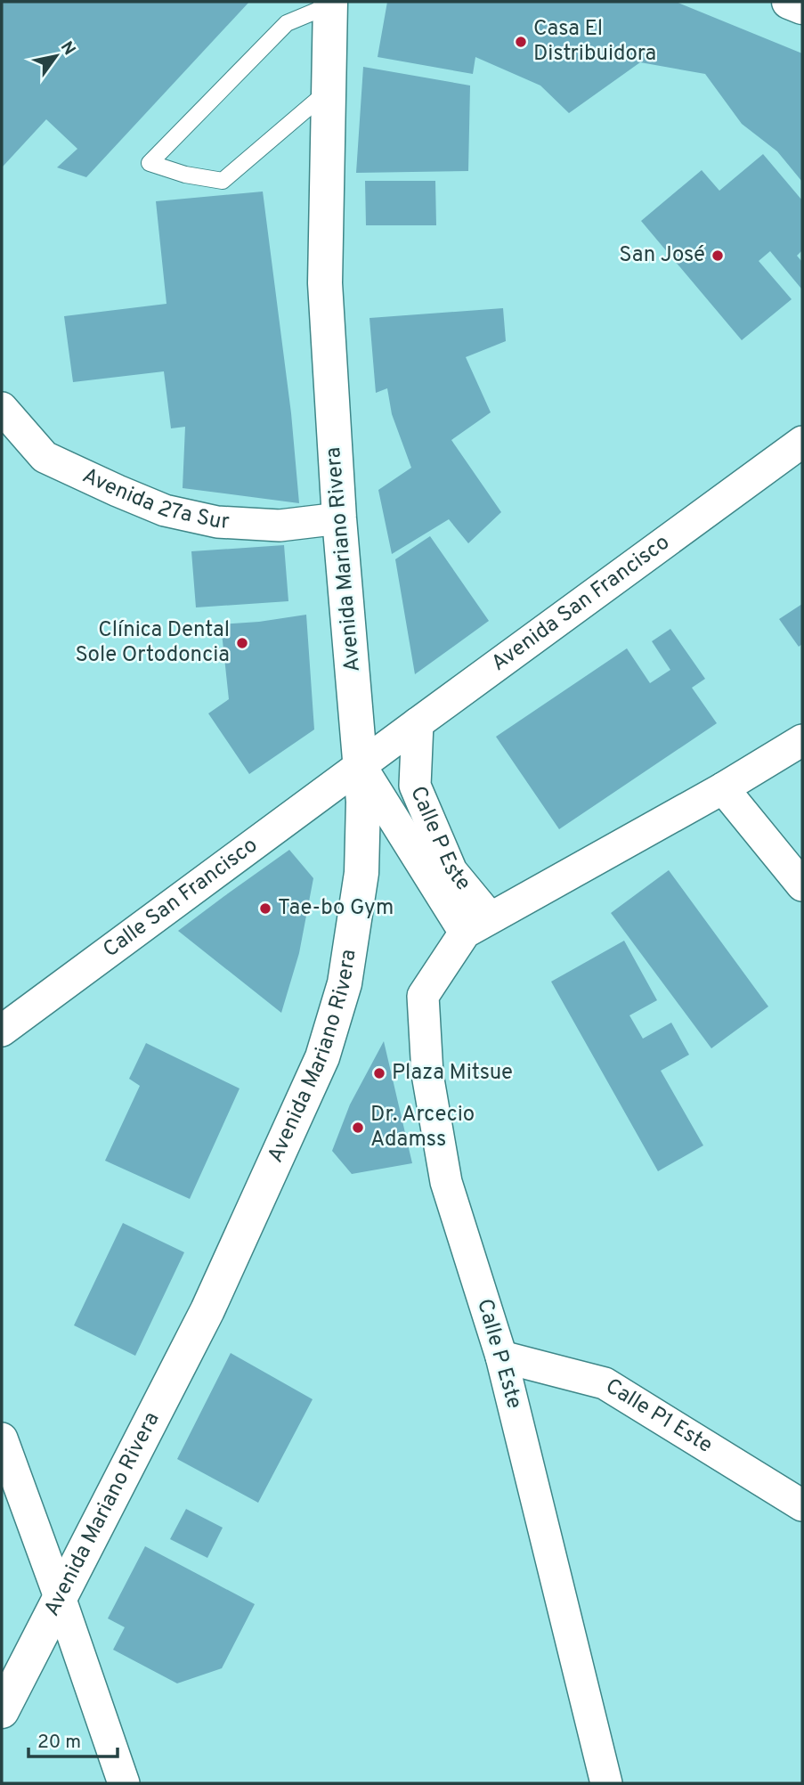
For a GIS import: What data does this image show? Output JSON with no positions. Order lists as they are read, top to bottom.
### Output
{
  "streets": {
    "main road": ["Avenida Mariano Rivera"],
    "street": [
      "Avenida 27a Sur",
      "Avenida San Francisco",
      "Calle P Este",
      "Calle San Francisco",
      "Calle P1 Este"
    ]
  },
  "crossings": [
    ["Avenida 27a Sur", "Avenida Mariano Rivera"],
    ["Avenida Mariano Rivera", "Avenida San Francisco"],
    ["Avenida Mariano Rivera", "Calle P Este"],
    ["Avenida Mariano Rivera", "Calle San Francisco"],
    ["Avenida San Francisco", "Calle P Este"],
    ["Avenida San Francisco", "Calle San Francisco"],
    ["Calle P Este", "Calle San Francisco"],
    ["Calle P Este", "Calle P1 Este"]
  ],
  "places": [
    "Casa El Distribuidora",
    "San José",
    "Clínica Dental Sole Ortodoncia",
    "Tae-bo Gym",
    "Plaza Mitsue",
    "Dr. Arcecio Adamss"
  ],
  "scale_bar": "20 m",
  "north": "top right"
}
